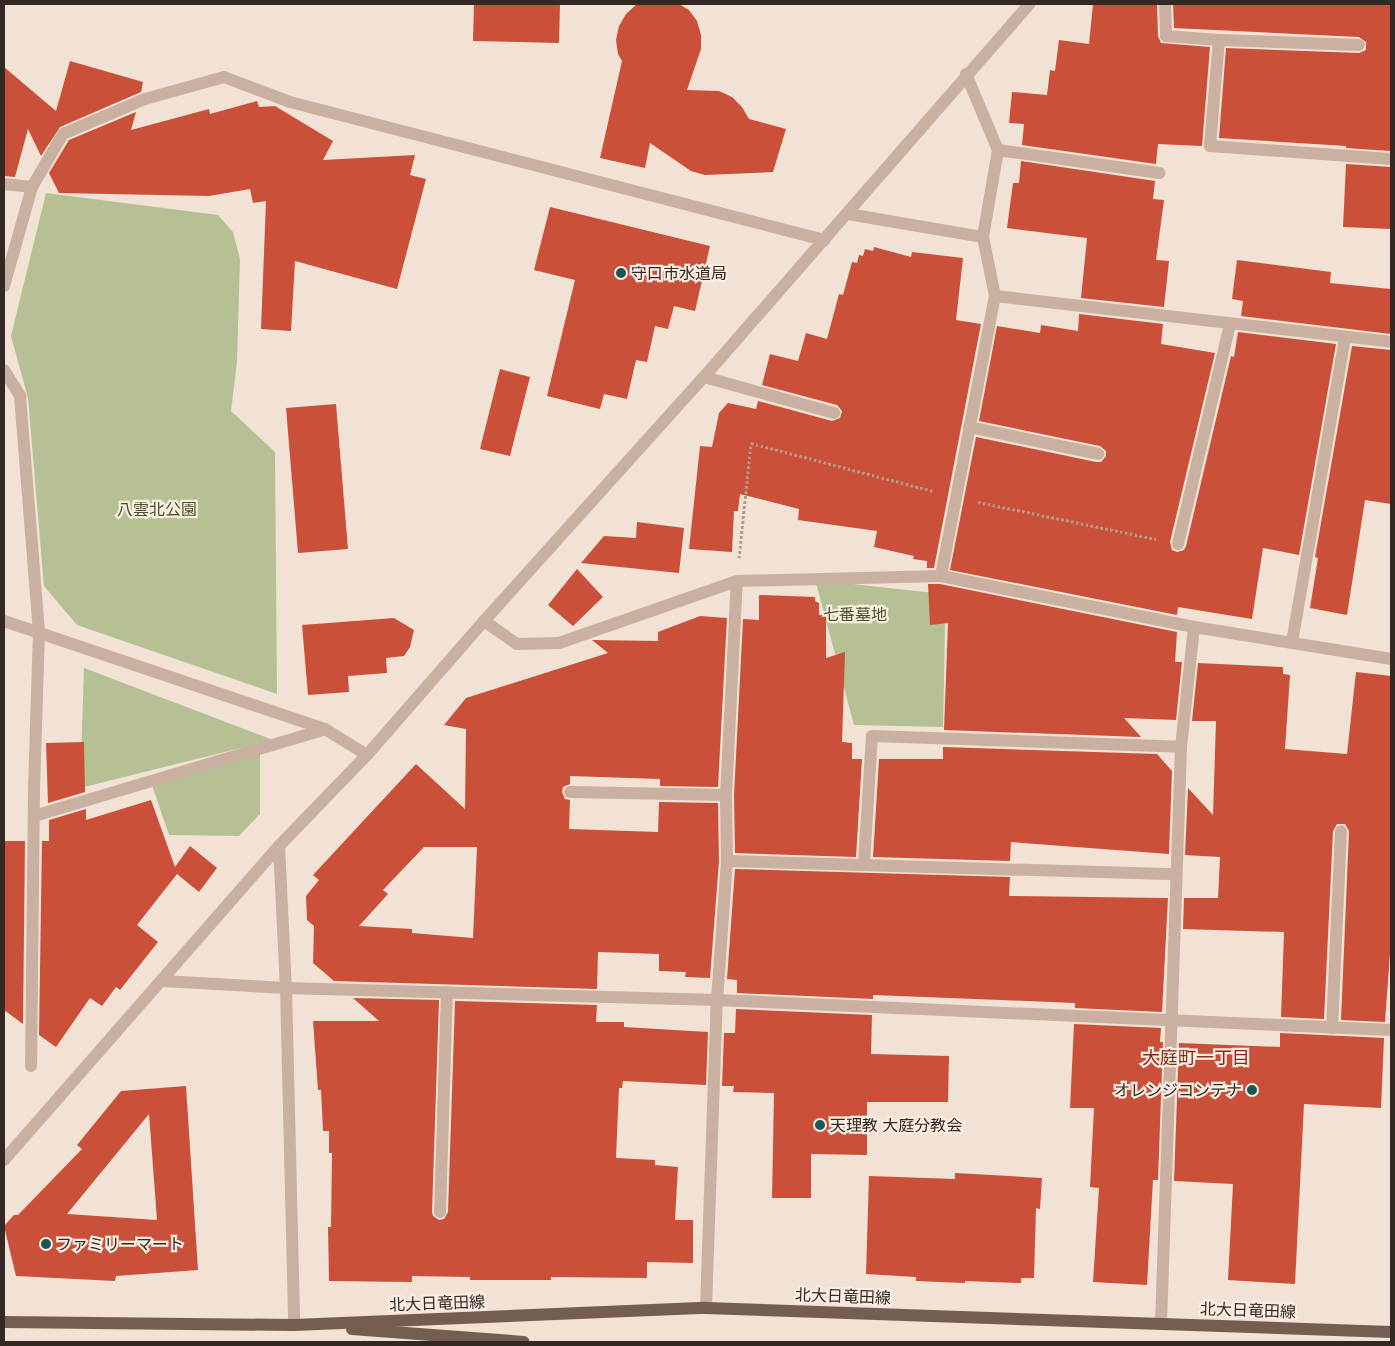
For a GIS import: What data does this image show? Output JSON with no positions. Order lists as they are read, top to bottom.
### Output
{
  "streets": {
    "main road": ["北大日竜田線"]
  },
  "districts": ["大庭町一丁目"],
  "parks": ["八雲北公園", "七番墓地"],
  "places": [
    "守口市水道局",
    "オレンジコンテナ",
    "天理教 大庭分教会",
    "ファミリーマート"
  ]
}
